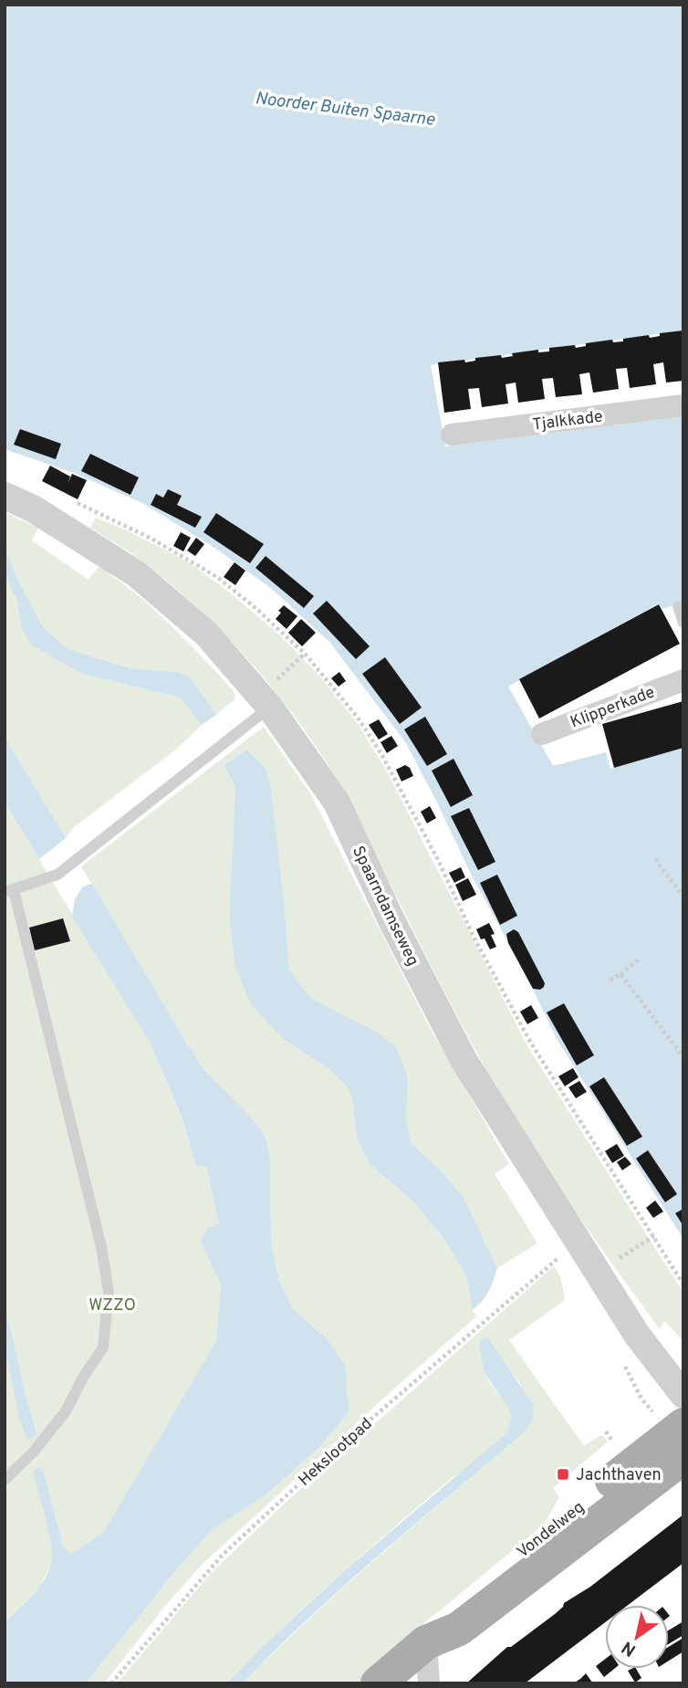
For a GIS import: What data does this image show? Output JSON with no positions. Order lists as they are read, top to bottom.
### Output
{
  "streets": {
    "main road": ["Vondelweg"],
    "street": ["Tjalkkade", "Klipperkade", "Spaarndamseweg"],
    "path": ["Hekslootpad"]
  },
  "crossings": [
    ["Spaarndamseweg", "Hekslootpad"]
  ],
  "water": ["Noorder Buiten Spaarne"],
  "parks": ["WZZO"],
  "places": {
    "transit": ["Jachthaven"]
  },
  "north": "bottom left"
}
